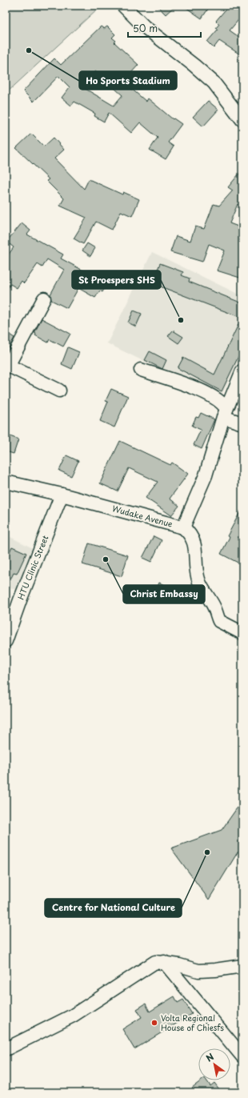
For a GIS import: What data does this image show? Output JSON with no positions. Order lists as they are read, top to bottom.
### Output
{
  "streets": {
    "street": ["Wudake Avenue", "HTU Clinic Street"]
  },
  "crossings": [
    ["Wudake Avenue", "HTU Clinic Street"]
  ],
  "places": [
    "Ho Sports Stadium",
    "St Proespers SHS",
    "Christ Embassy",
    "Centre for National Culture",
    "Volta Regional House of Chiesfs"
  ],
  "scale_bar": "50 m",
  "north": "top left"
}
